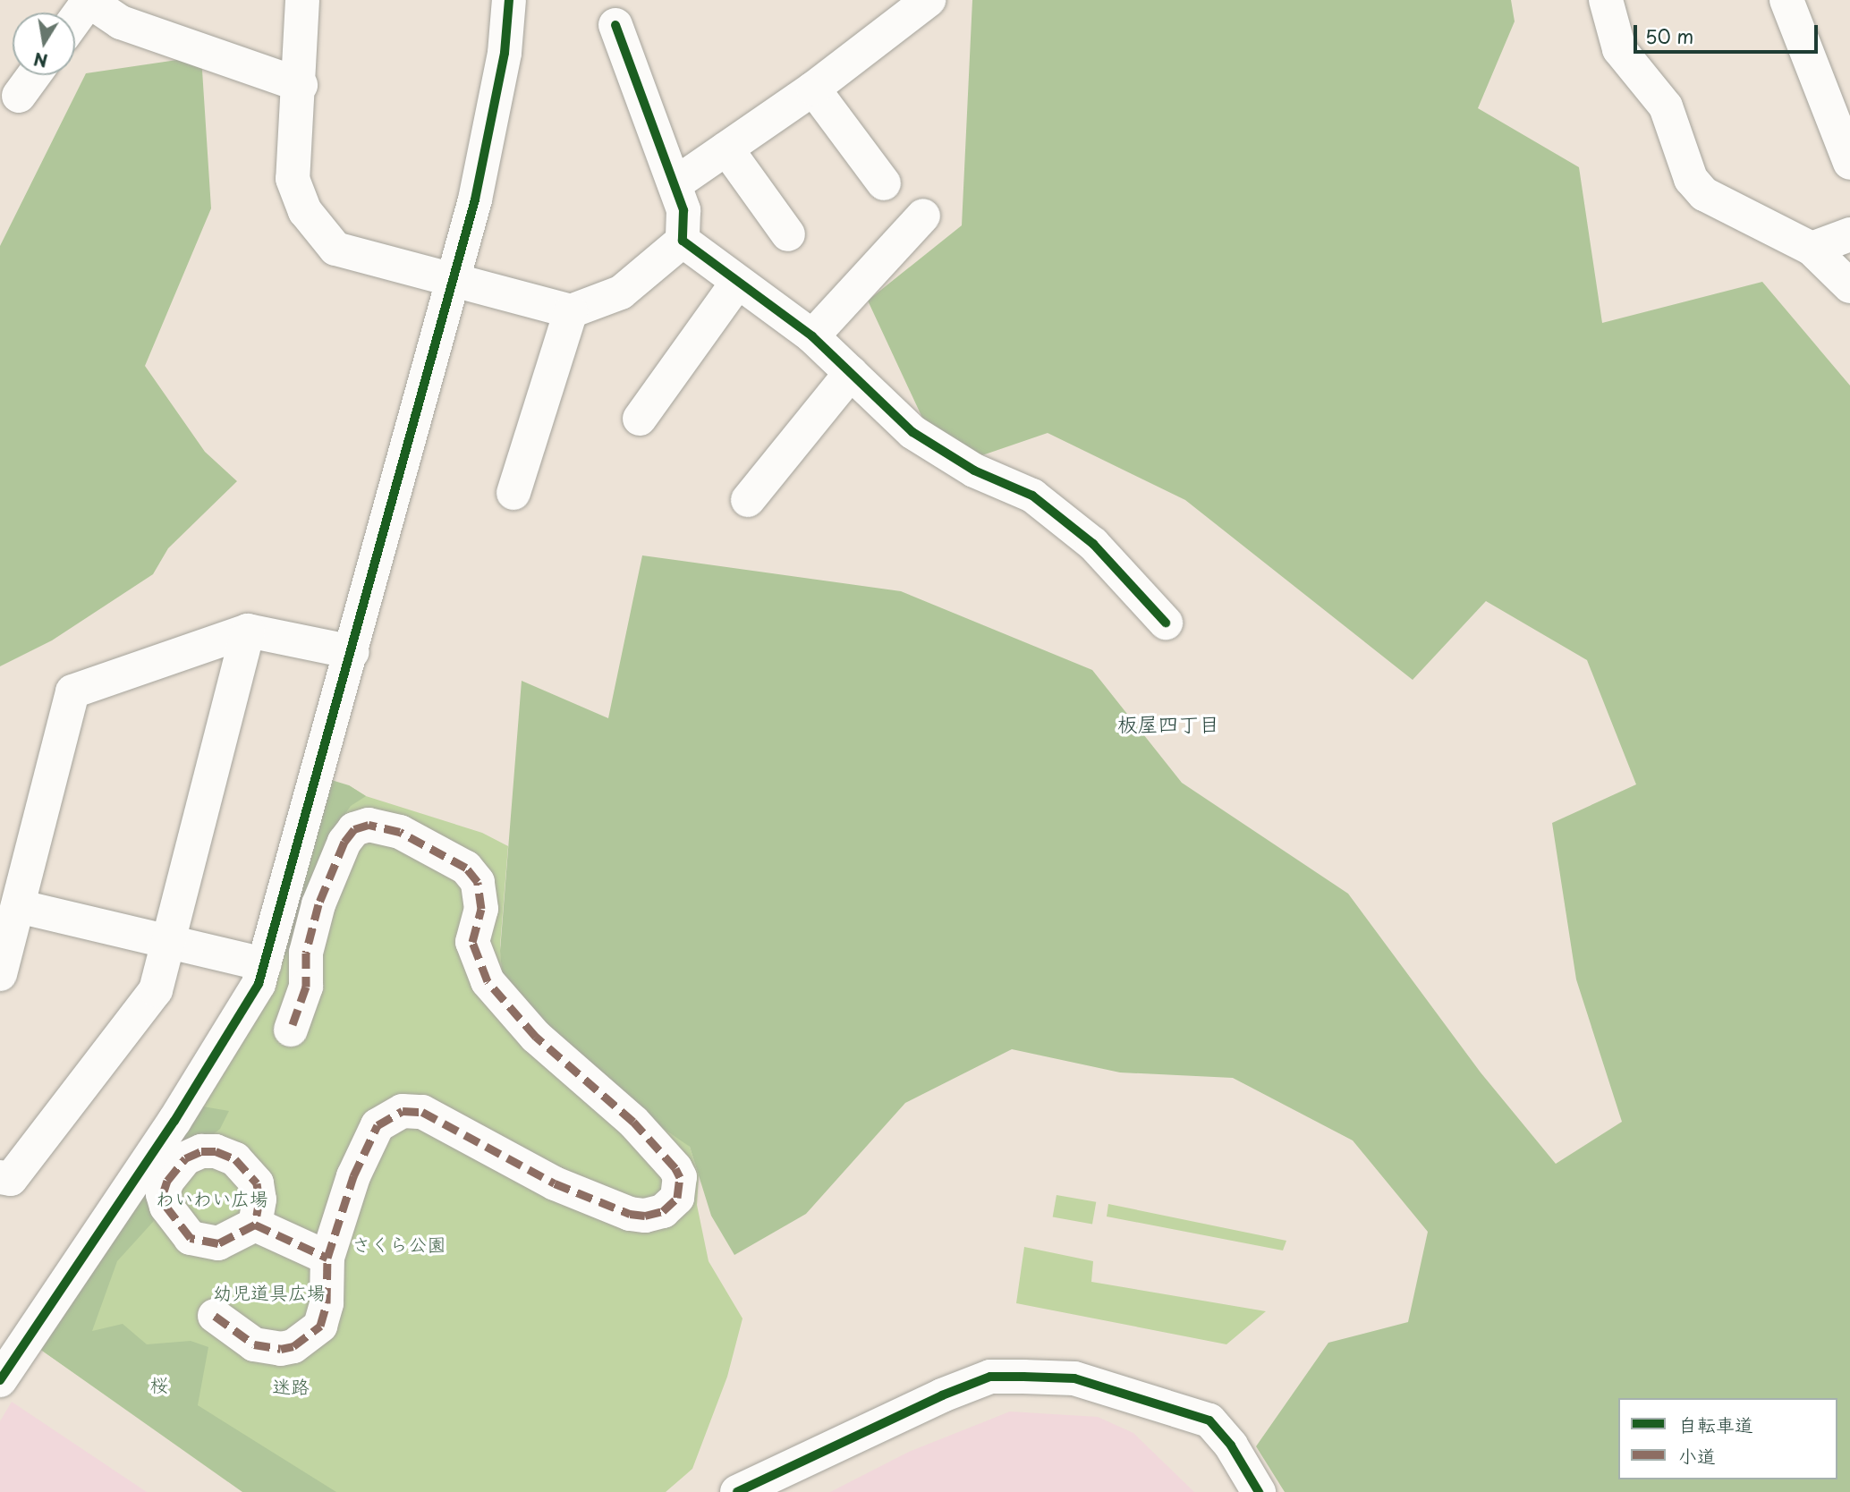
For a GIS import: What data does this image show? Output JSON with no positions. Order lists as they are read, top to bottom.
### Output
{
  "districts": ["板屋四丁目"],
  "parks": [
    "わいわい広場",
    "さくら公園",
    "幼児道具広場",
    "桜",
    "迷路"
  ],
  "legend": ["自転車道", "小道"],
  "scale_bar": "50 m",
  "north": "bottom"
}
